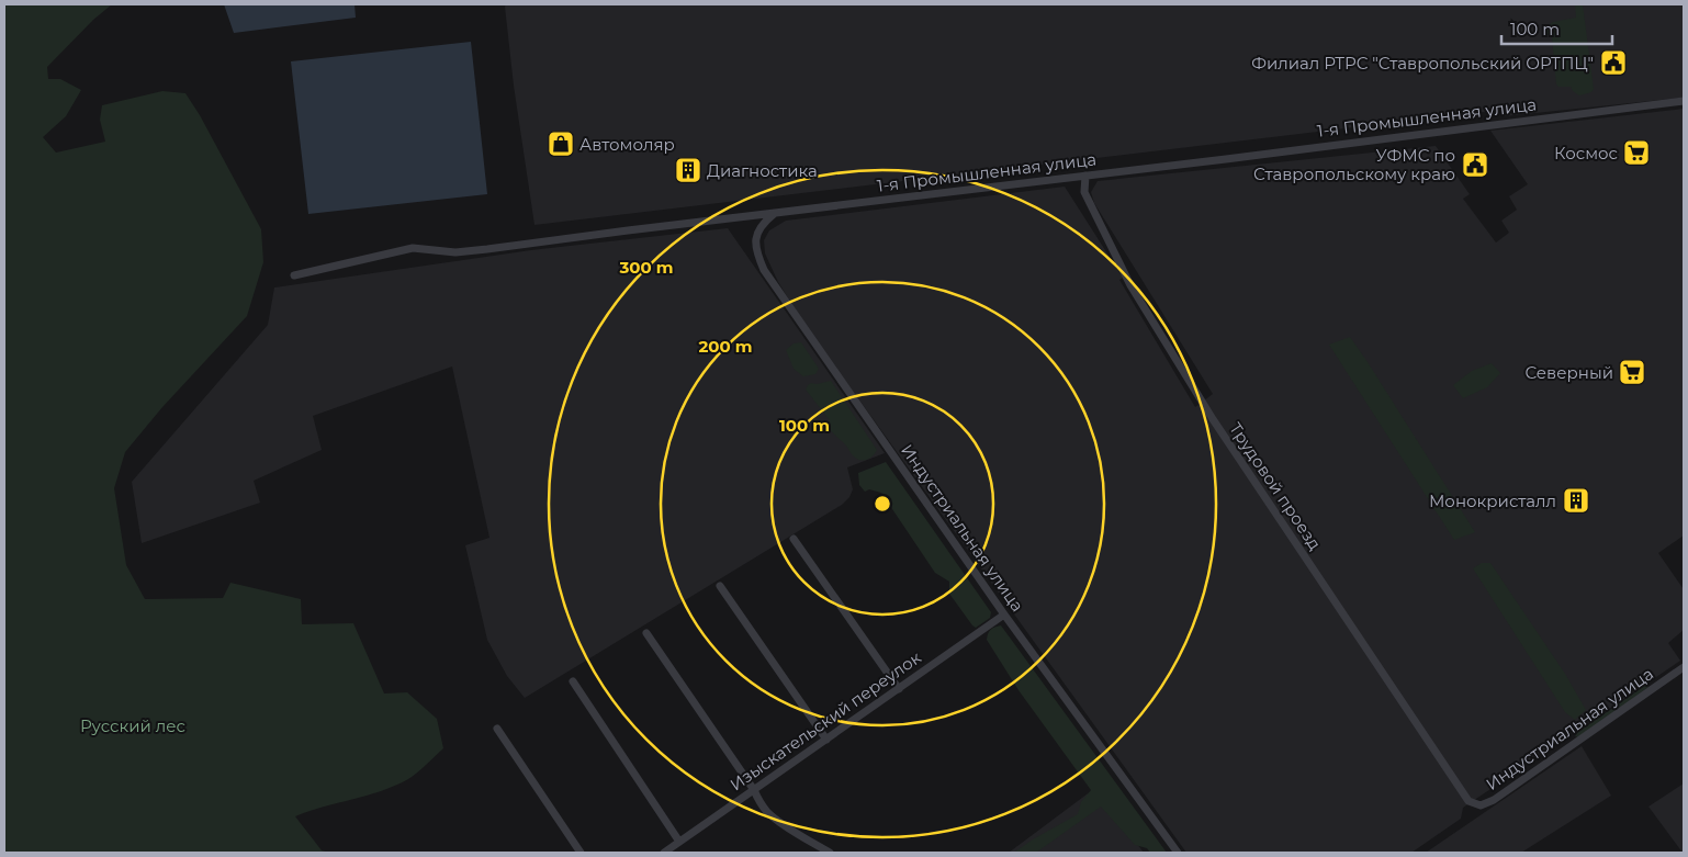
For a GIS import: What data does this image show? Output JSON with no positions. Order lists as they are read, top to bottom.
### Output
{
  "streets": {
    "street": [
      "1-я Промышленная улица",
      "Трудовой проезд",
      "Индустриальная улица",
      "Изыскательский переулок"
    ]
  },
  "crossings": [
    ["1-я Промышленная улица", "Трудовой проезд"],
    ["1-я Промышленная улица", "Индустриальная улица"],
    ["Трудовой проезд", "Индустриальная улица"],
    ["Индустриальная улица", "Изыскательский переулок"]
  ],
  "parks": ["Русский лес"],
  "places": {
    "public building": ["Филиал РТРС \"Ставропольский ОРТПЦ\"", "УФМС по Ставропольскому краю"],
    "shop": ["Автомоляр"],
    "supermarket": ["Космос", "Северный"],
    "building": ["Диагностика", "Монокристалл"]
  },
  "scale_bar": "100 m",
  "rings": ["300 m", "200 m", "100 m"]
}
